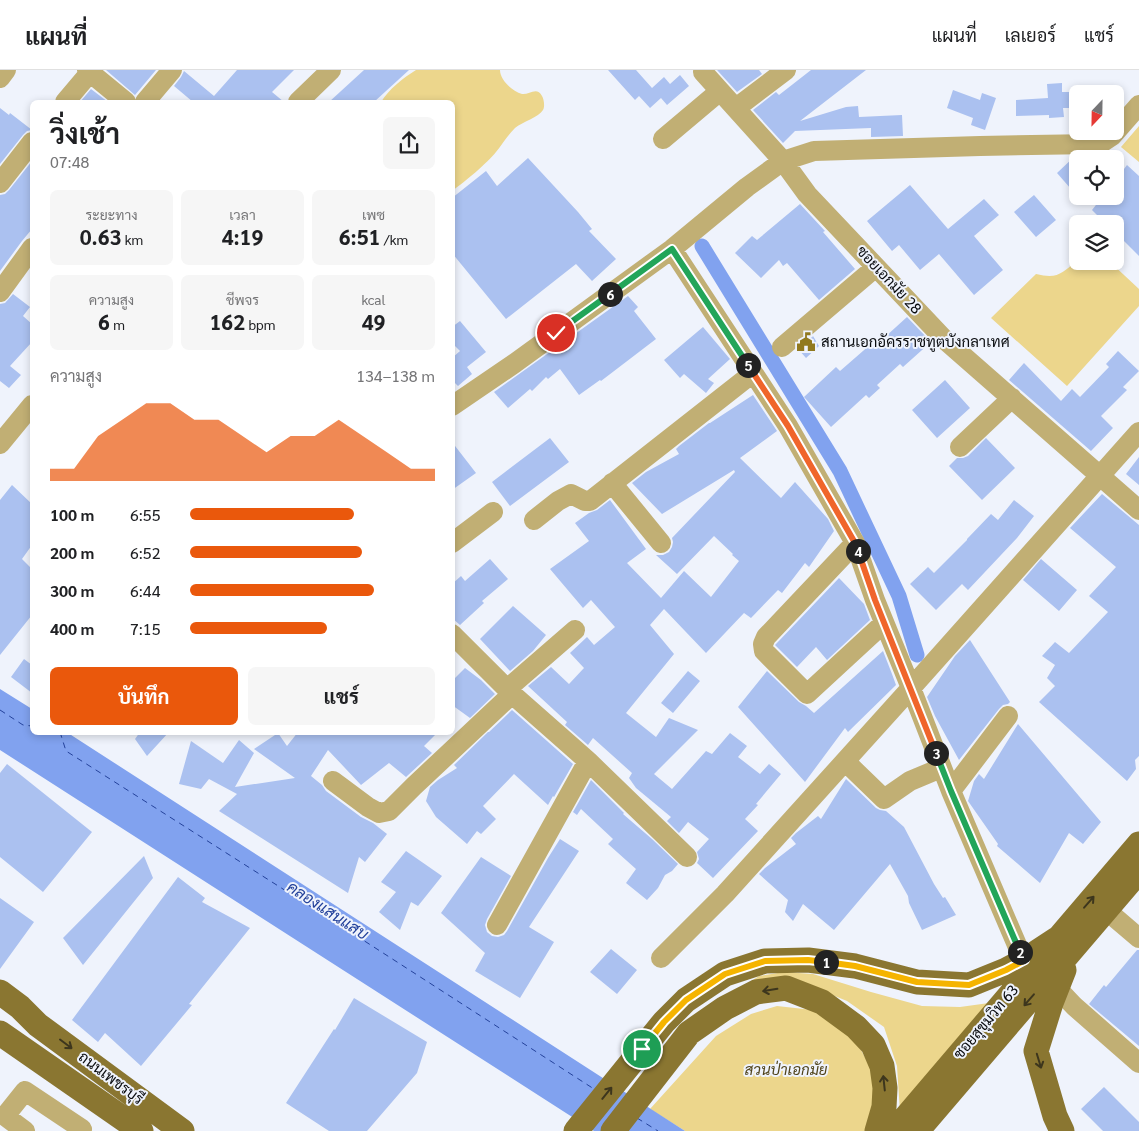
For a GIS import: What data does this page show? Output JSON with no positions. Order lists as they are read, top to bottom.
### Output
{
  "streets": {
    "main road": ["ซอยสุขุมวิท 63", "ถนนเพชรบุรี"],
    "street": ["ซอยเอกมัย 28"]
  },
  "water": ["คลองแสนแสบ"],
  "parks": ["สวนป่าเอกมัย"],
  "places": {
    "public building": ["สถานเอกอัครราชทูตบังกลาเทศ"]
  },
  "north": "bottom",
  "page": {
    "header": "แผนที่",
    "nav": ["แผนที่", "เลเยอร์", "แชร์"],
    "heading": ["วิ่งเช้า", "07:48"],
    "stats": [
      ["ระยะทาง", "0.63 km"],
      ["เวลา", "4:19"],
      ["เพซ", "6:51 /km"],
      ["ความสูง", "6 m"],
      ["ชีพจร", "162 bpm"],
      ["kcal", "49"]
    ],
    "pins": [
      "6",
      "5",
      "4",
      "3",
      "2",
      "1"
    ],
    "chart": ["ความสูง", "134–138 m"],
    "list": [
      {
        "name": "100 m",
        "note": "6:55"
      },
      {
        "name": "200 m",
        "note": "6:52"
      },
      {
        "name": "300 m",
        "note": "6:44"
      },
      {
        "name": "400 m",
        "note": "7:15"
      }
    ],
    "buttons": ["บันทึก", "แชร์"]
  }
}
